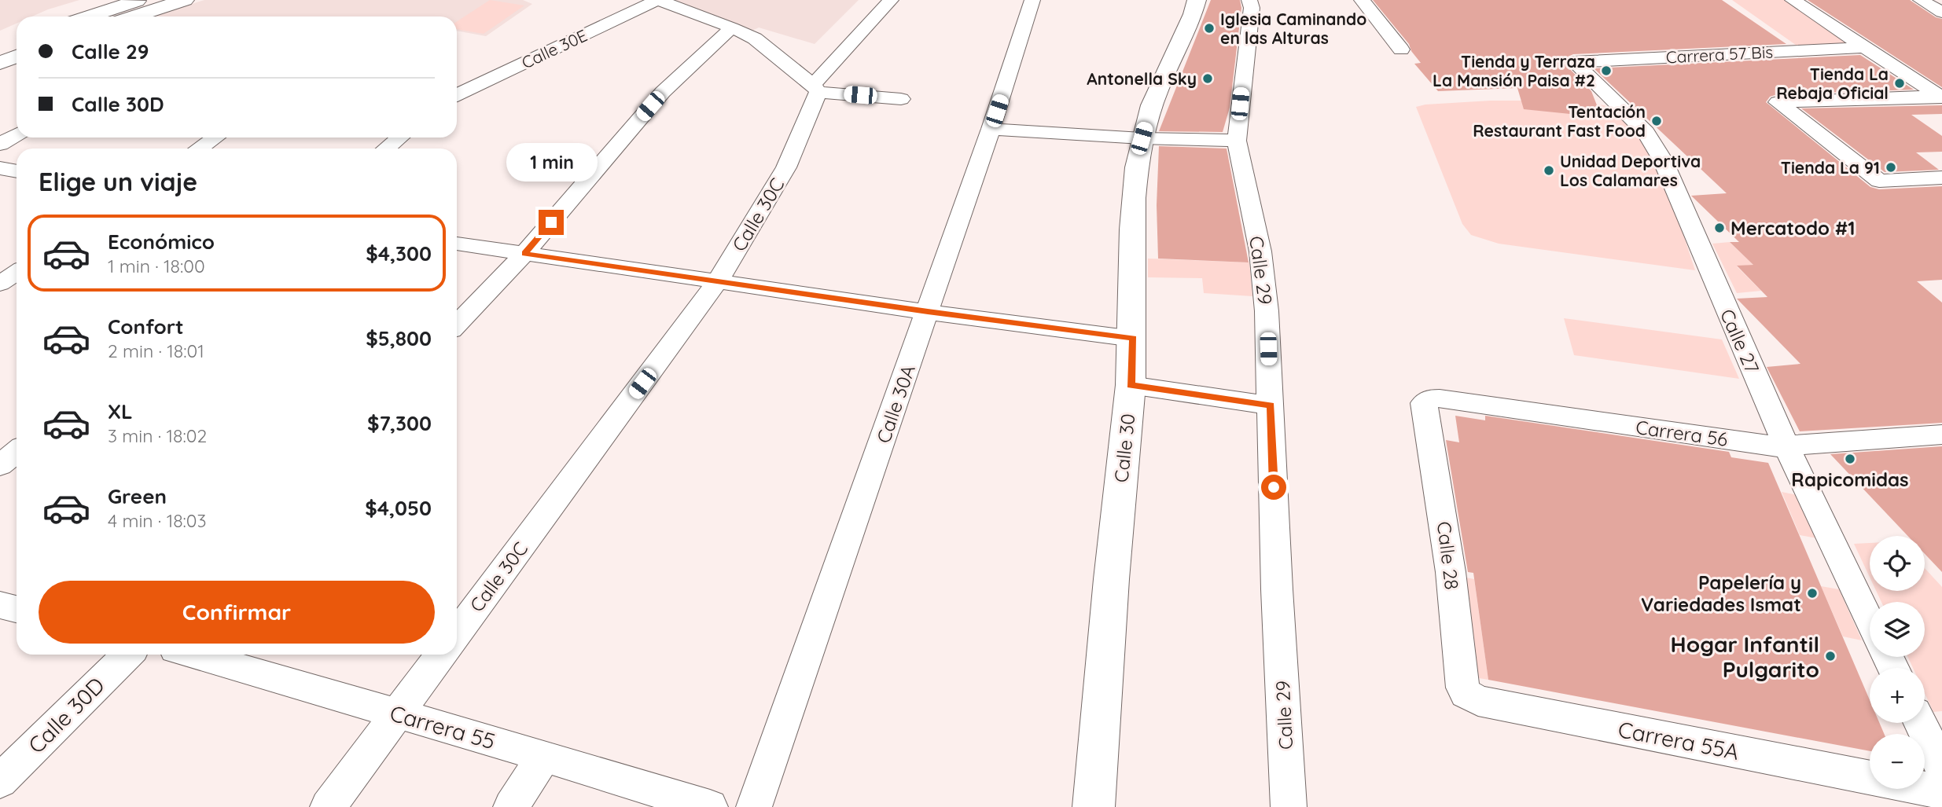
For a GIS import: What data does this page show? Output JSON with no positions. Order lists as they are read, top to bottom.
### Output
{
  "streets": {
    "main road": ["Calle 30"],
    "street": [
      "Calle 30E",
      "Carrera 57 Bis",
      "Calle 30C",
      "Calle 29",
      "Calle 27",
      "Calle 30A",
      "Carrera 56",
      "Calle 28",
      "Calle 30D",
      "Carrera 55",
      "Carrera 55A"
    ]
  },
  "crossings": [
    ["Carrera 57 Bis", "Calle 27"],
    ["Calle 27", "Carrera 56"],
    ["Carrera 56", "Calle 28"],
    ["Calle 28", "Carrera 55A"]
  ],
  "places": [
    "Iglesia Caminando en las Alturas",
    "Tienda y Terraza La Mansión Paisa #2",
    "Antonella Sky",
    "Tienda La Rebaja Oficial",
    "Tentación Restaurant Fast Food",
    "Tienda La 91",
    "Unidad Deportiva Los Calamares",
    "Mercatodo #1",
    "Rapicomidas",
    "Papelería y Variedades Ismat",
    "Hogar Infantil Pulgarito"
  ],
  "page": {
    "banner": ["Calle 29", "Calle 30D"],
    "bubble": "1 min",
    "heading": "Elige un viaje",
    "list": [
      {
        "name": "Económico",
        "note": "1 min · 18:00",
        "value": "$4,300"
      },
      {
        "name": "Confort",
        "note": "2 min · 18:01",
        "value": "$5,800"
      },
      {
        "name": "XL",
        "note": "3 min · 18:02",
        "value": "$7,300"
      },
      {
        "name": "Green",
        "note": "4 min · 18:03",
        "value": "$4,050"
      }
    ],
    "map_buttons": ["+", "−"],
    "buttons": "Confirmar"
  }
}
